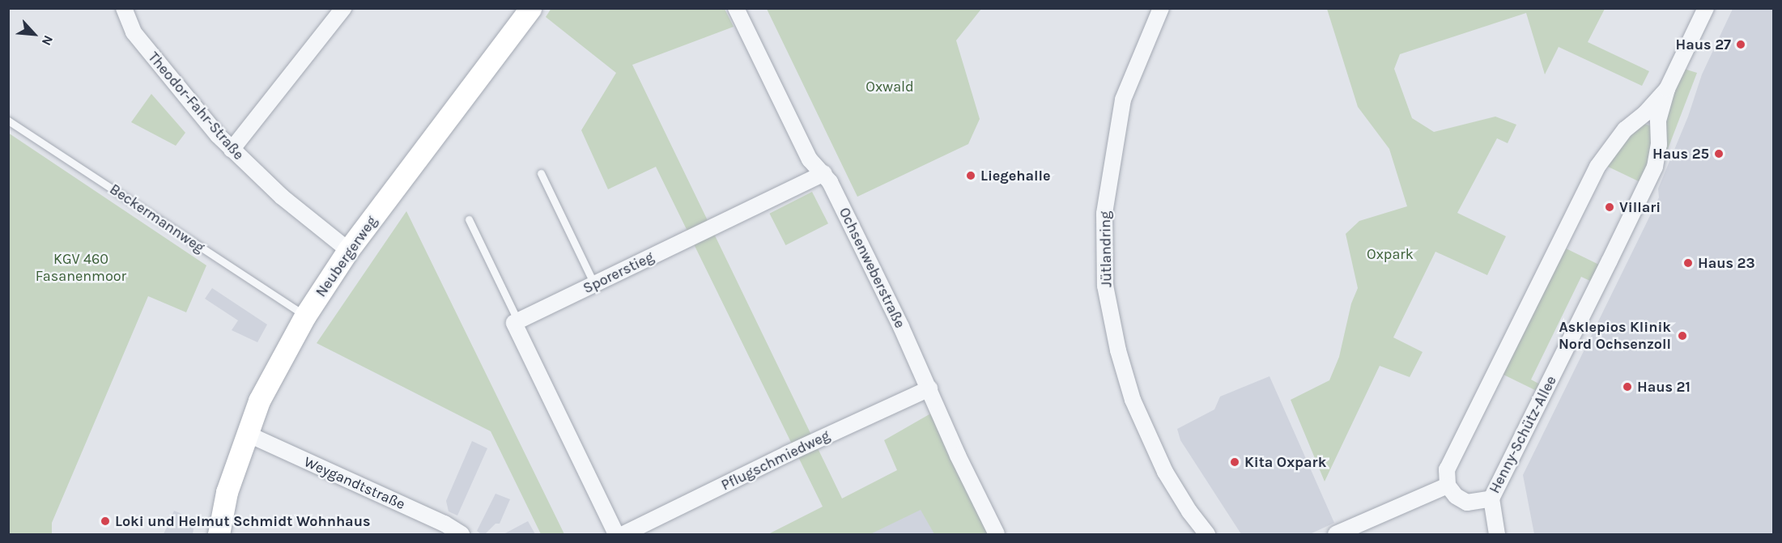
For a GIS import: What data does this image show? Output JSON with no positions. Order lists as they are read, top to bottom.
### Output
{
  "streets": {
    "street": [
      "Theodor-Fahr-Straße",
      "Jütlandring",
      "Neubergerweg",
      "Ochsenweberstraße",
      "Sporerstieg",
      "Henny-Schütz-Allee",
      "Pflugschmiedweg",
      "Weygandtstraße"
    ],
    "lane": ["Beckermannweg"]
  },
  "crossings": [
    ["Theodor-Fahr-Straße", "Neubergerweg"],
    ["Beckermannweg", "Neubergerweg"],
    ["Neubergerweg", "Weygandtstraße"],
    ["Ochsenweberstraße", "Sporerstieg"],
    ["Ochsenweberstraße", "Pflugschmiedweg"]
  ],
  "parks": ["Oxwald", "Oxpark", "KGV 460 Fasanenmoor"],
  "places": [
    "Haus 27",
    "Haus 25",
    "Liegehalle",
    "Villari",
    "Haus 23",
    "Asklepios Klinik Nord Ochsenzoll",
    "Haus 21",
    "Kita Oxpark",
    "Loki und Helmut Schmidt Wohnhaus"
  ],
  "north": "bottom right"
}
